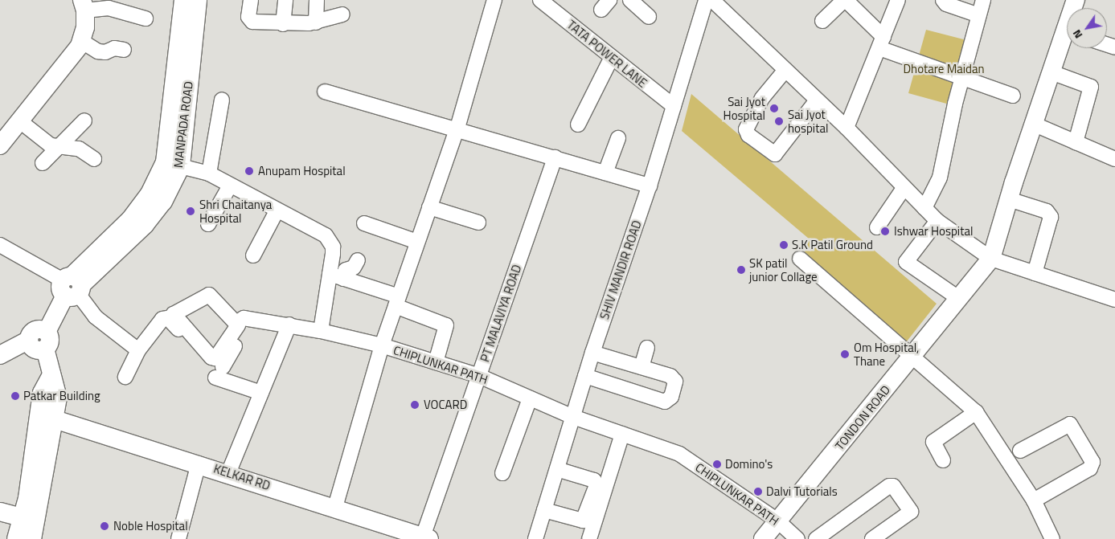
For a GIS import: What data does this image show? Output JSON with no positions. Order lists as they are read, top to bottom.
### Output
{
  "streets": {
    "street": [
      "TATA POWER LANE",
      "MANPADA ROAD",
      "SHIV MANDIR ROAD",
      "PT MALAVIYA ROAD",
      "CHIPLUNKAR PATH",
      "TONDON ROAD",
      "KELKAR RD"
    ]
  },
  "crossings": [
    ["TATA POWER LANE", "SHIV MANDIR ROAD"],
    ["SHIV MANDIR ROAD", "CHIPLUNKAR PATH"],
    ["PT MALAVIYA ROAD", "CHIPLUNKAR PATH"],
    ["PT MALAVIYA ROAD", "KELKAR RD"],
    ["CHIPLUNKAR PATH", "TONDON ROAD"]
  ],
  "parks": ["Dhotare Maidan"],
  "places": [
    "Sai Jyot Hospital",
    "Sai Jyot hospital",
    "Anupam Hospital",
    "Shri Chaitanya Hospital",
    "Ishwar Hospital",
    "S.K Patil Ground",
    "SK patil junior Collage",
    "Om Hospital, Thane",
    "Patkar Building",
    "VOCARD",
    "Domino's",
    "Dalvi Tutorials",
    "Noble Hospital"
  ],
  "north": "bottom left"
}
